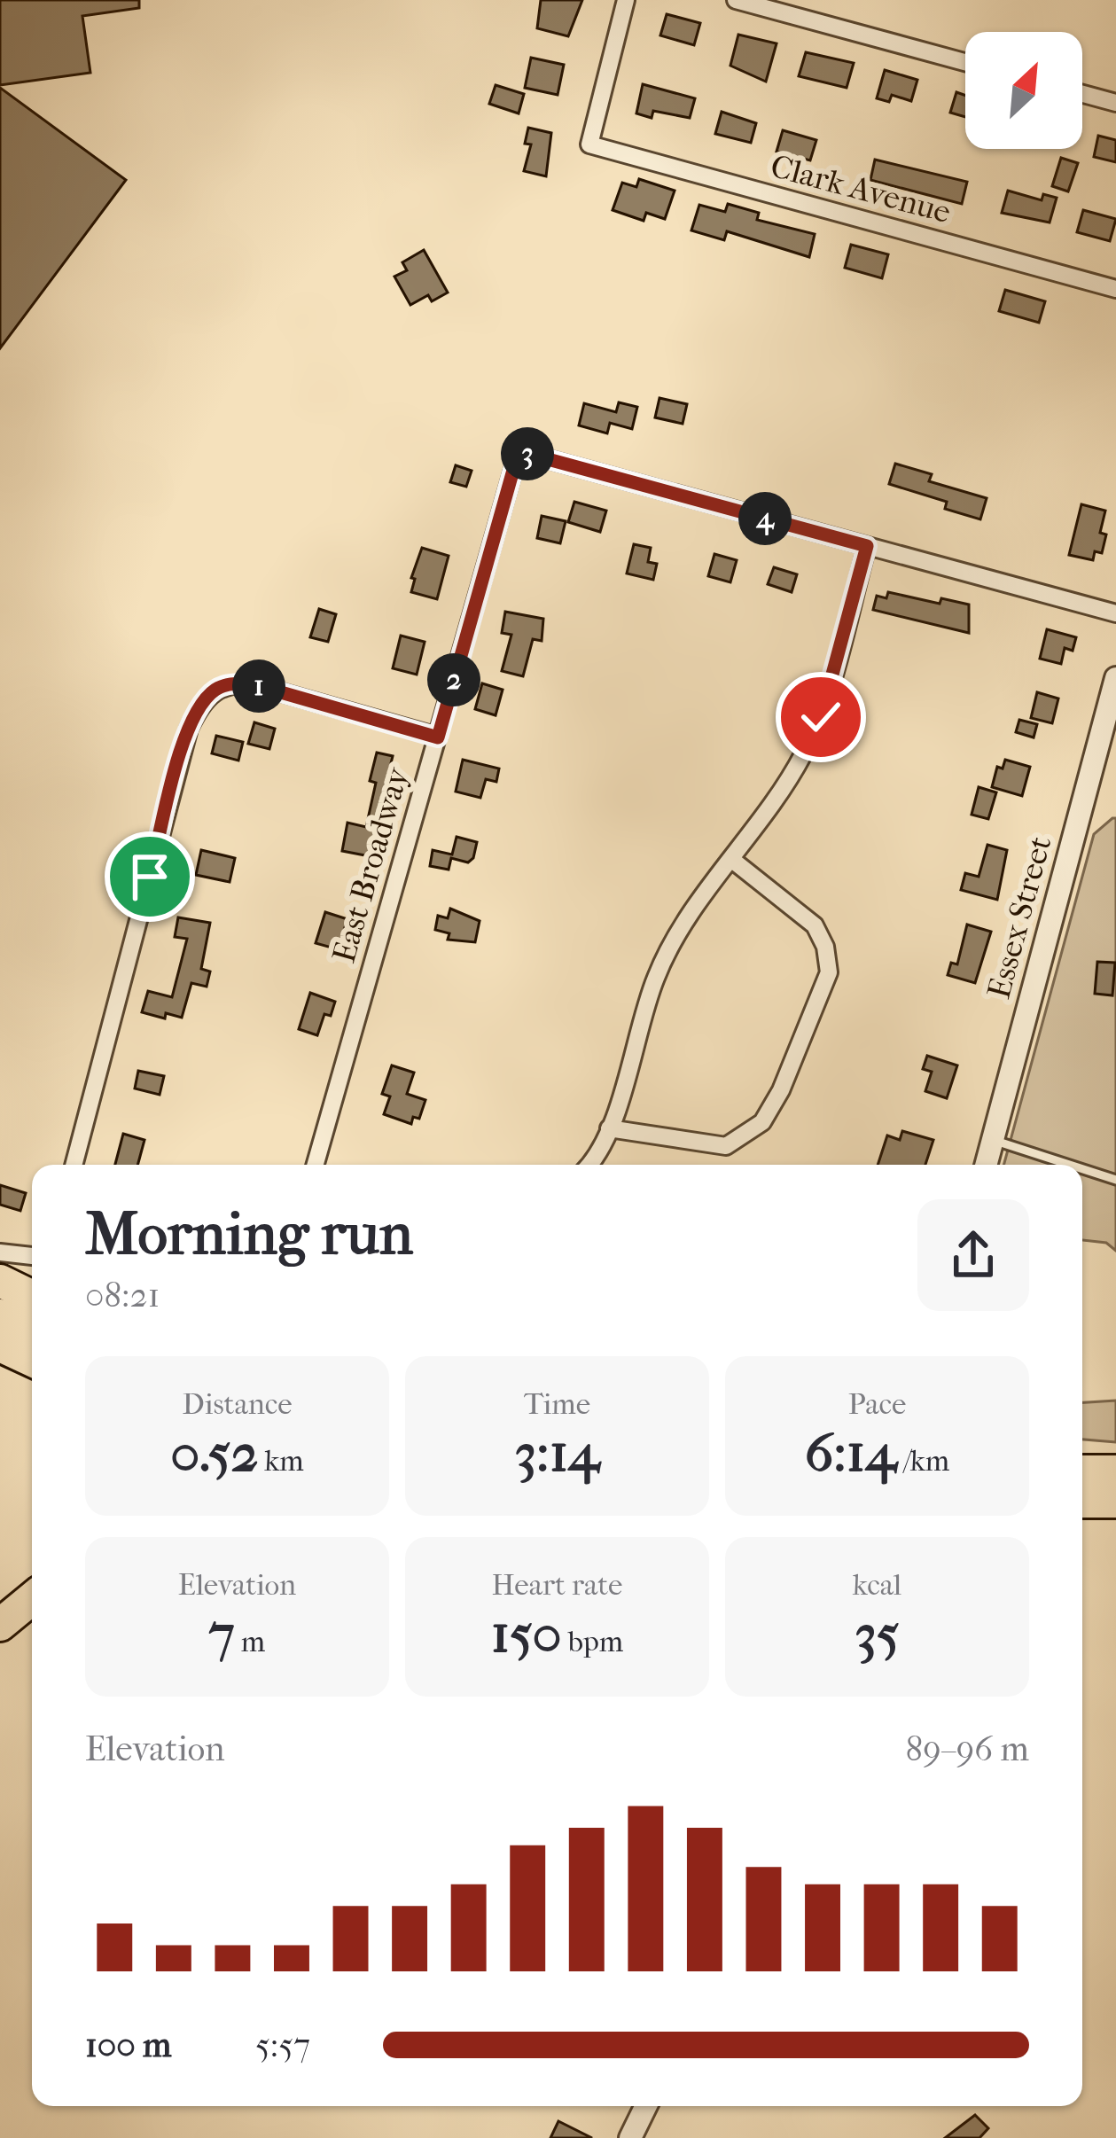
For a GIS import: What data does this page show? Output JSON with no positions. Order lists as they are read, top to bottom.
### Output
{
  "streets": {
    "street": ["Clark Avenue", "East Broadway", "Essex Street"]
  },
  "north": "top right",
  "page": {
    "pins": [
      "3",
      "4",
      "2",
      "1"
    ],
    "heading": ["Morning run", "08:21"],
    "stats": [
      ["Distance", "0.52 km"],
      ["Time", "3:14"],
      ["Pace", "6:14 /km"],
      ["Elevation", "7 m"],
      ["Heart rate", "150 bpm"],
      ["kcal", "35"]
    ],
    "chart": ["Elevation", "89–96 m"],
    "list": [
      {
        "name": "100 m",
        "note": "5:57"
      }
    ]
  }
}
